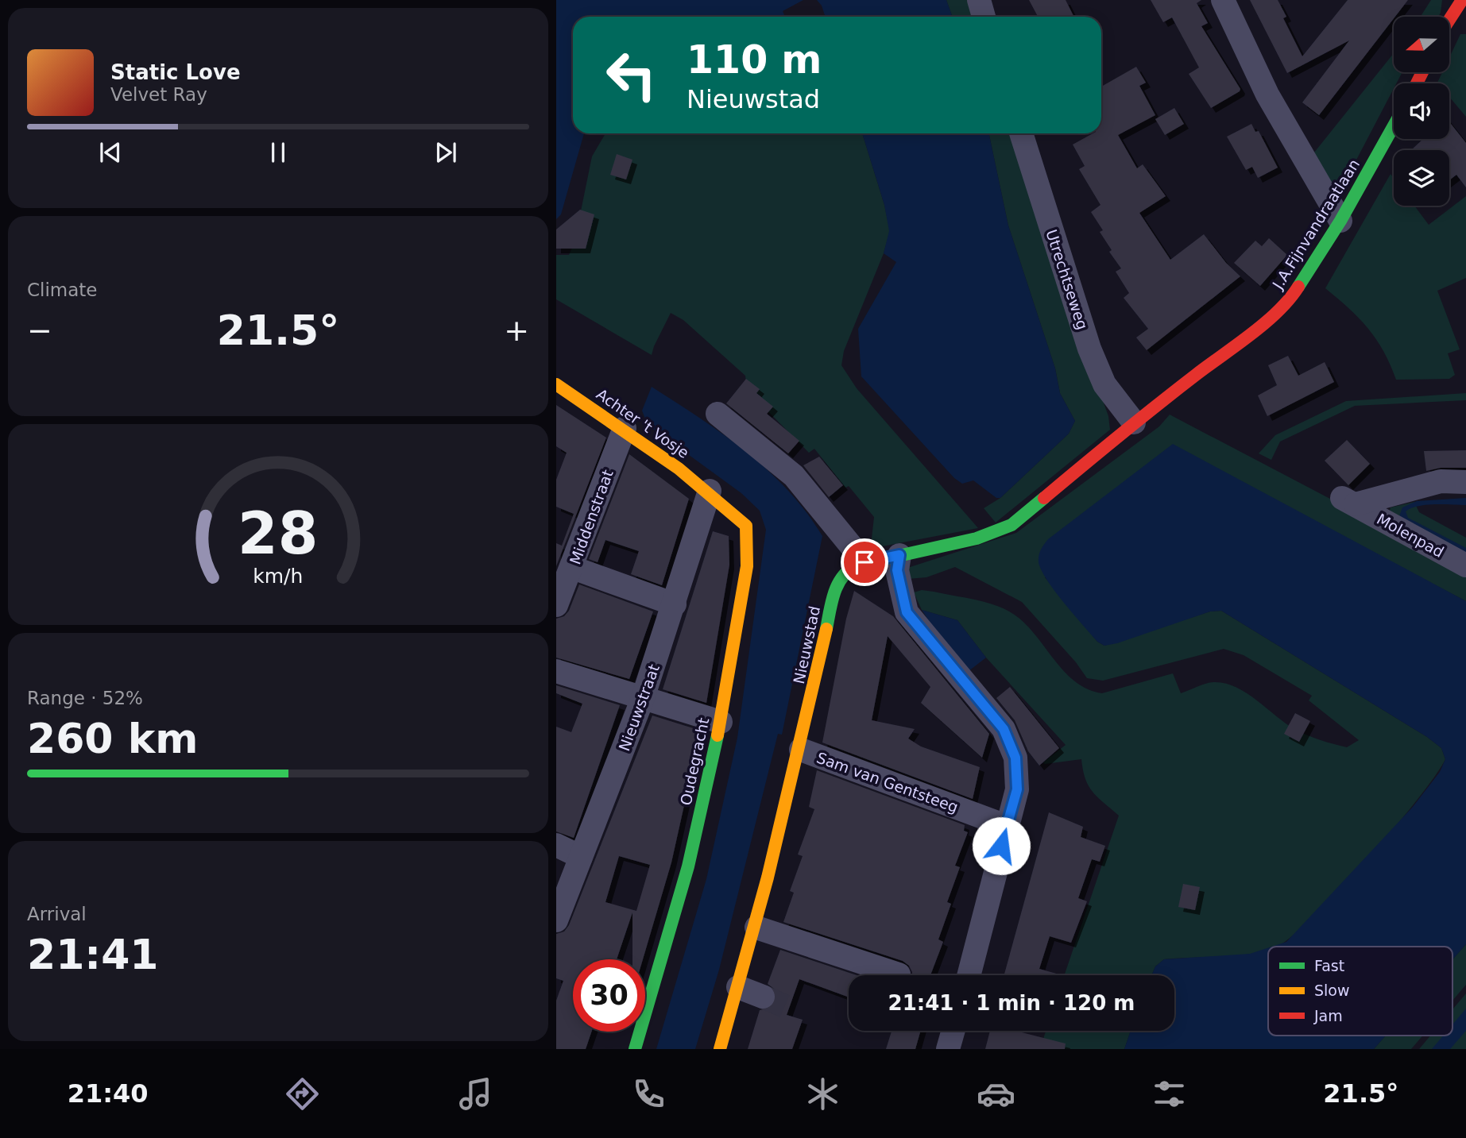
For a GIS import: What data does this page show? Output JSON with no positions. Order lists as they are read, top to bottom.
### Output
{
  "streets": {
    "street": [
      "J.A.Fijnvandraatlaan",
      "Utrechtseweg",
      "Achter 't Vosje",
      "Middenstraat",
      "Molenpad",
      "Nieuwstad",
      "Nieuwstraat",
      "Oudegracht",
      "Sam van Gentsteeg"
    ]
  },
  "crossings": [
    ["J.A.Fijnvandraatlaan", "Utrechtseweg"],
    ["J.A.Fijnvandraatlaan", "Nieuwstad"],
    ["Utrechtseweg", "Nieuwstad"],
    ["Achter 't Vosje", "Middenstraat"],
    ["Achter 't Vosje", "Nieuwstraat"],
    ["Achter 't Vosje", "Oudegracht"],
    ["Nieuwstad", "Sam van Gentsteeg"],
    ["Nieuwstraat", "Oudegracht"]
  ],
  "legend": ["Fast", "Slow", "Jam"],
  "north": "left",
  "page": {
    "turn": ["110 m", "Nieuwstad"],
    "song": ["Static Love", "Velvet Ray"],
    "tile": [
      "Climate",
      ["Range · 52%", "260 km"],
      ["Arrival", "21:41"]
    ],
    "heat": ["−", "21.5°", "+"],
    "limit": "30",
    "trip": "21:41 · 1 min · 120 m",
    "tabs": ["21:40", "21.5°"],
    "gauge": ["28", "km/h"]
  }
}
